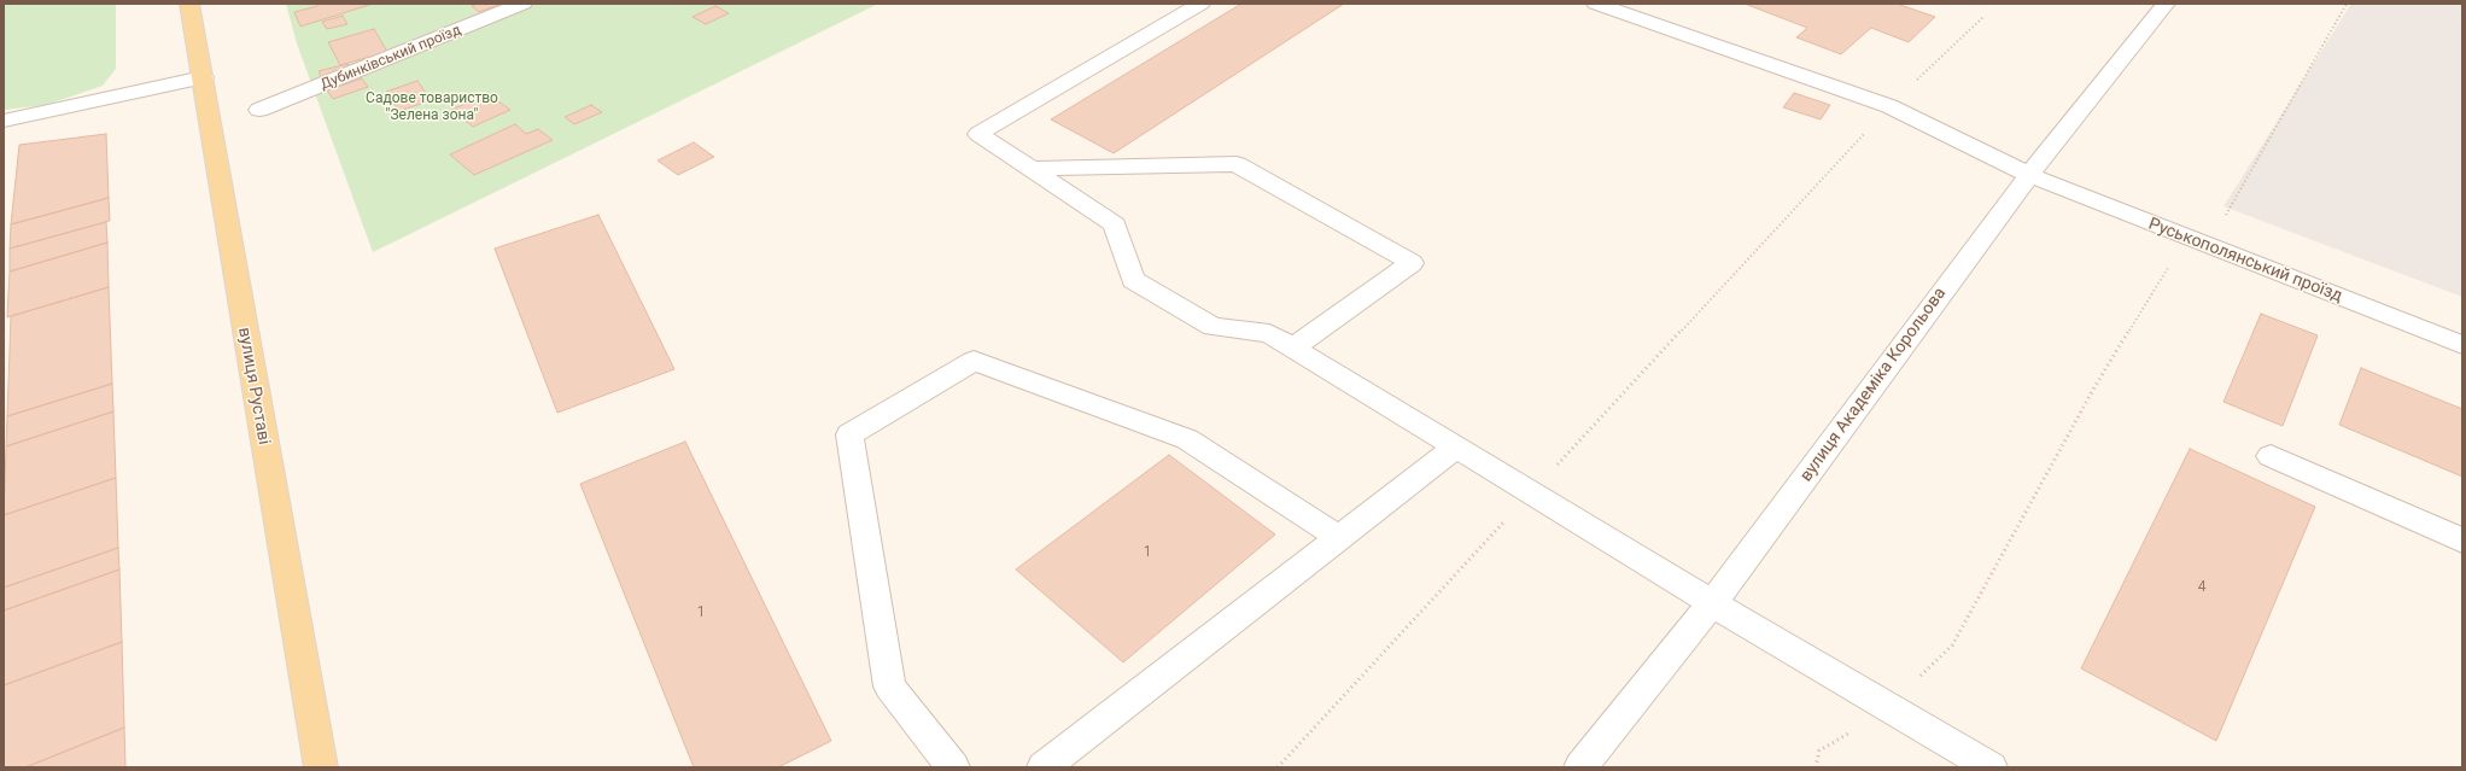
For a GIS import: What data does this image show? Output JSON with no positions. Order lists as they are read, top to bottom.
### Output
{
  "streets": {
    "main road": ["вулиця Руставі"],
    "street": ["Дубинківський проїзд", "Руськополянський проїзд", "вулиця Академіка Корольова"]
  },
  "crossings": [
    ["Руськополянський проїзд", "вулиця Академіка Корольова"]
  ],
  "parks": ["Садове товариство \"Зелена зона\""],
  "house_numbers": ["1", "4", "1"]
}
